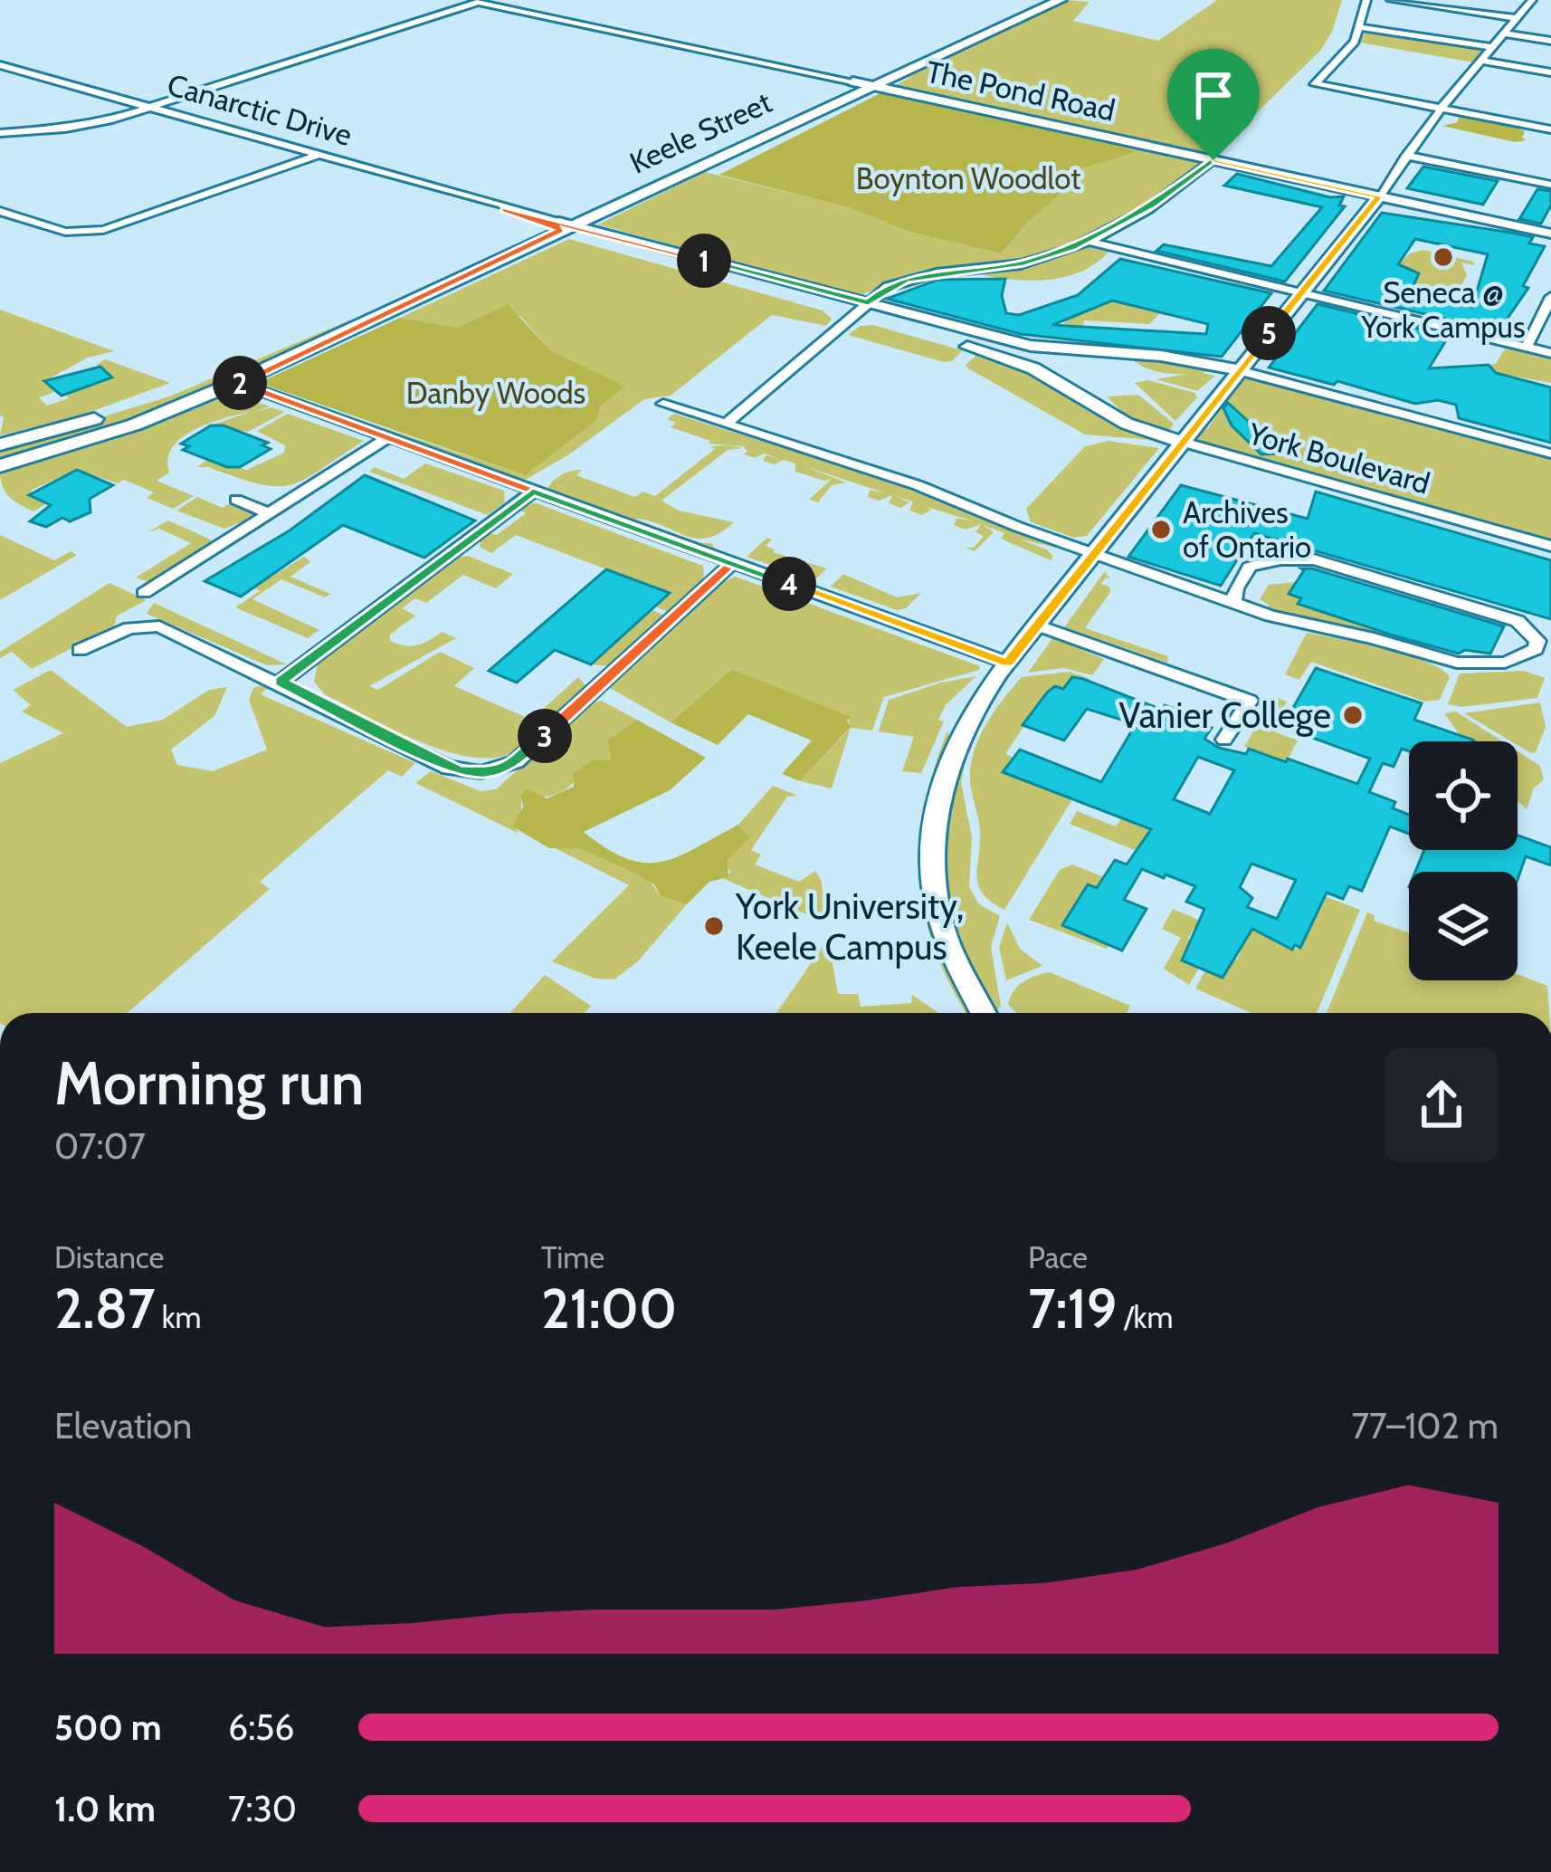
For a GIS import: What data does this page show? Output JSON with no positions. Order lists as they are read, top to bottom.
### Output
{
  "streets": {
    "main road": ["Keele Street"],
    "street": ["The Pond Road", "Canarctic Drive", "York Boulevard"]
  },
  "crossings": [
    ["The Pond Road", "Keele Street"],
    ["Canarctic Drive", "Keele Street"],
    ["Canarctic Drive", "York Boulevard"],
    ["Keele Street", "York Boulevard"]
  ],
  "parks": ["Boynton Woodlot", "Danby Woods"],
  "places": [
    "Seneca @ York Campus",
    "Archives of Ontario",
    "Vanier College",
    "York University, Keele Campus"
  ],
  "page": {
    "pins": [
      "1",
      "5",
      "2",
      "4",
      "3"
    ],
    "heading": ["Morning run", "07:07"],
    "stats": [
      ["Distance", "2.87 km"],
      ["Time", "21:00"],
      ["Pace", "7:19 /km"]
    ],
    "chart": ["Elevation", "77–102 m"],
    "list": [
      {
        "name": "500 m",
        "note": "6:56"
      },
      {
        "name": "1.0 km",
        "note": "7:30"
      }
    ]
  }
}
